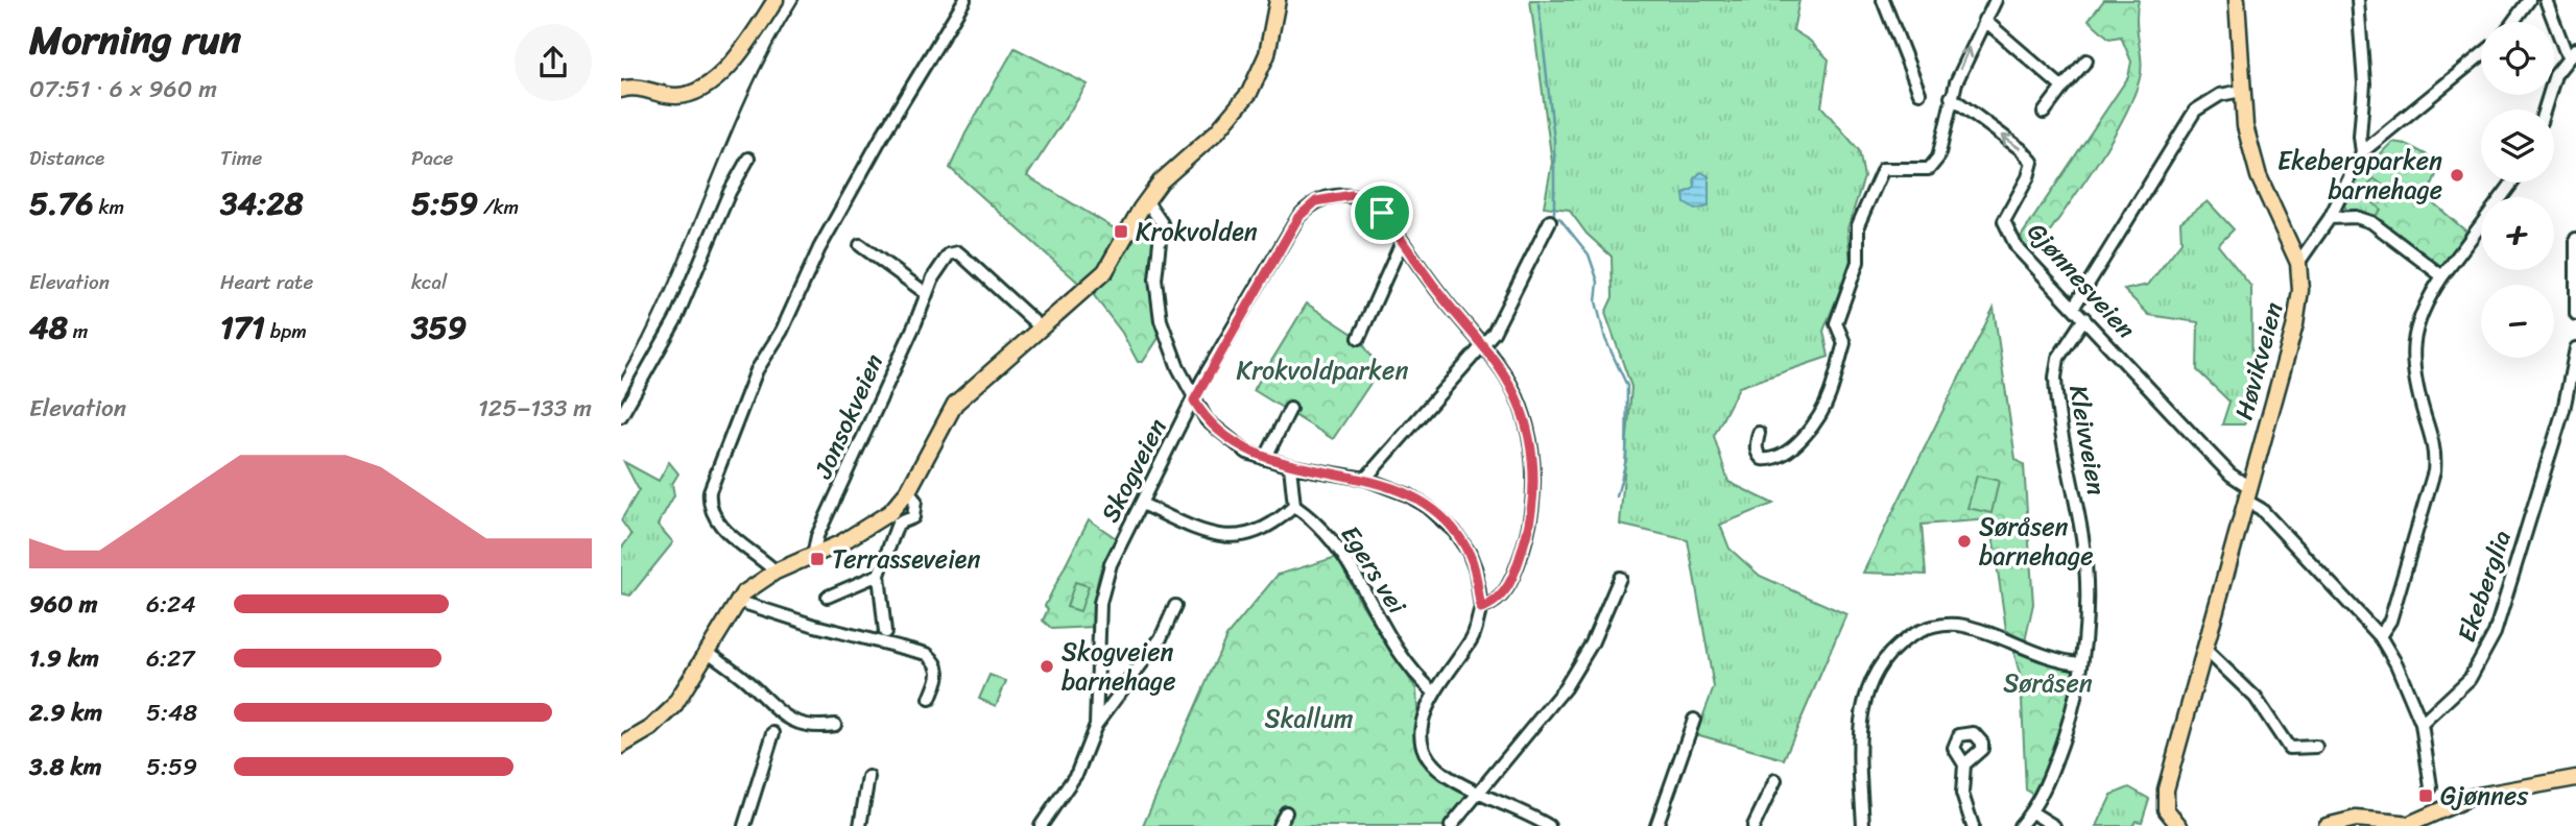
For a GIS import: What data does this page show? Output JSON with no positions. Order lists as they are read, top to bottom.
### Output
{
  "streets": {
    "main road": ["Høvikveien"],
    "street": [
      "Gjønnesveien",
      "Jonsokveien",
      "Kleivveien",
      "Skogveien",
      "Egers vei",
      "Ekeberglia"
    ]
  },
  "crossings": [
    ["Gjønnesveien", "Høvikveien"],
    ["Gjønnesveien", "Kleivveien"]
  ],
  "parks": ["Krokvoldparken", "Søråsen", "Skallum"],
  "places": {
    "other": ["Ekebergparken barnehage", "Søråsen barnehage", "Skogveien barnehage"],
    "transit": ["Krokvolden", "Terrasseveien", "Gjønnes"]
  },
  "page": {
    "heading": ["Morning run", "07:51 · 6 × 960 m"],
    "map_buttons": ["+", "−"],
    "stats": [
      ["Distance", "5.76 km"],
      ["Time", "34:28"],
      ["Pace", "5:59 /km"],
      ["Elevation", "48 m"],
      ["Heart rate", "171 bpm"],
      ["kcal", "359"]
    ],
    "chart": ["Elevation", "125–133 m"],
    "list": [
      {
        "name": "960 m",
        "note": "6:24"
      },
      {
        "name": "1.9 km",
        "note": "6:27"
      },
      {
        "name": "2.9 km",
        "note": "5:48"
      },
      {
        "name": "3.8 km",
        "note": "5:59"
      }
    ]
  }
}
